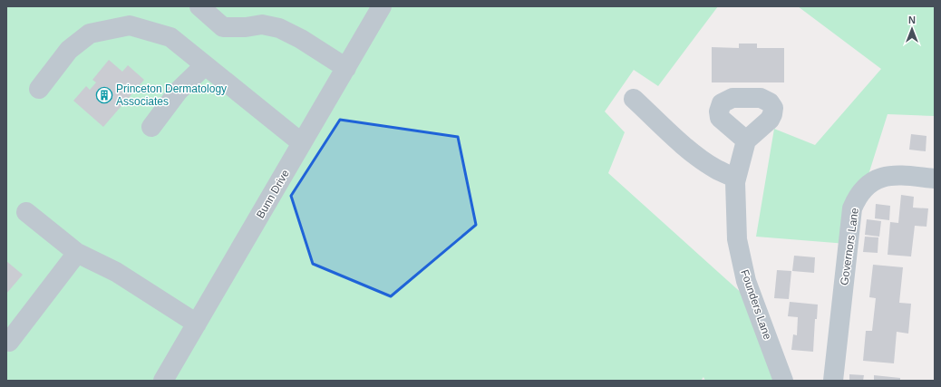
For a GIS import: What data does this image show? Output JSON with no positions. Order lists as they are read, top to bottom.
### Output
{
  "streets": {
    "street": ["Bunn Drive", "Governors Lane", "Founders Lane"]
  },
  "places": {
    "building": ["Princeton Dermatology Associates"]
  },
  "north": "top"
}
